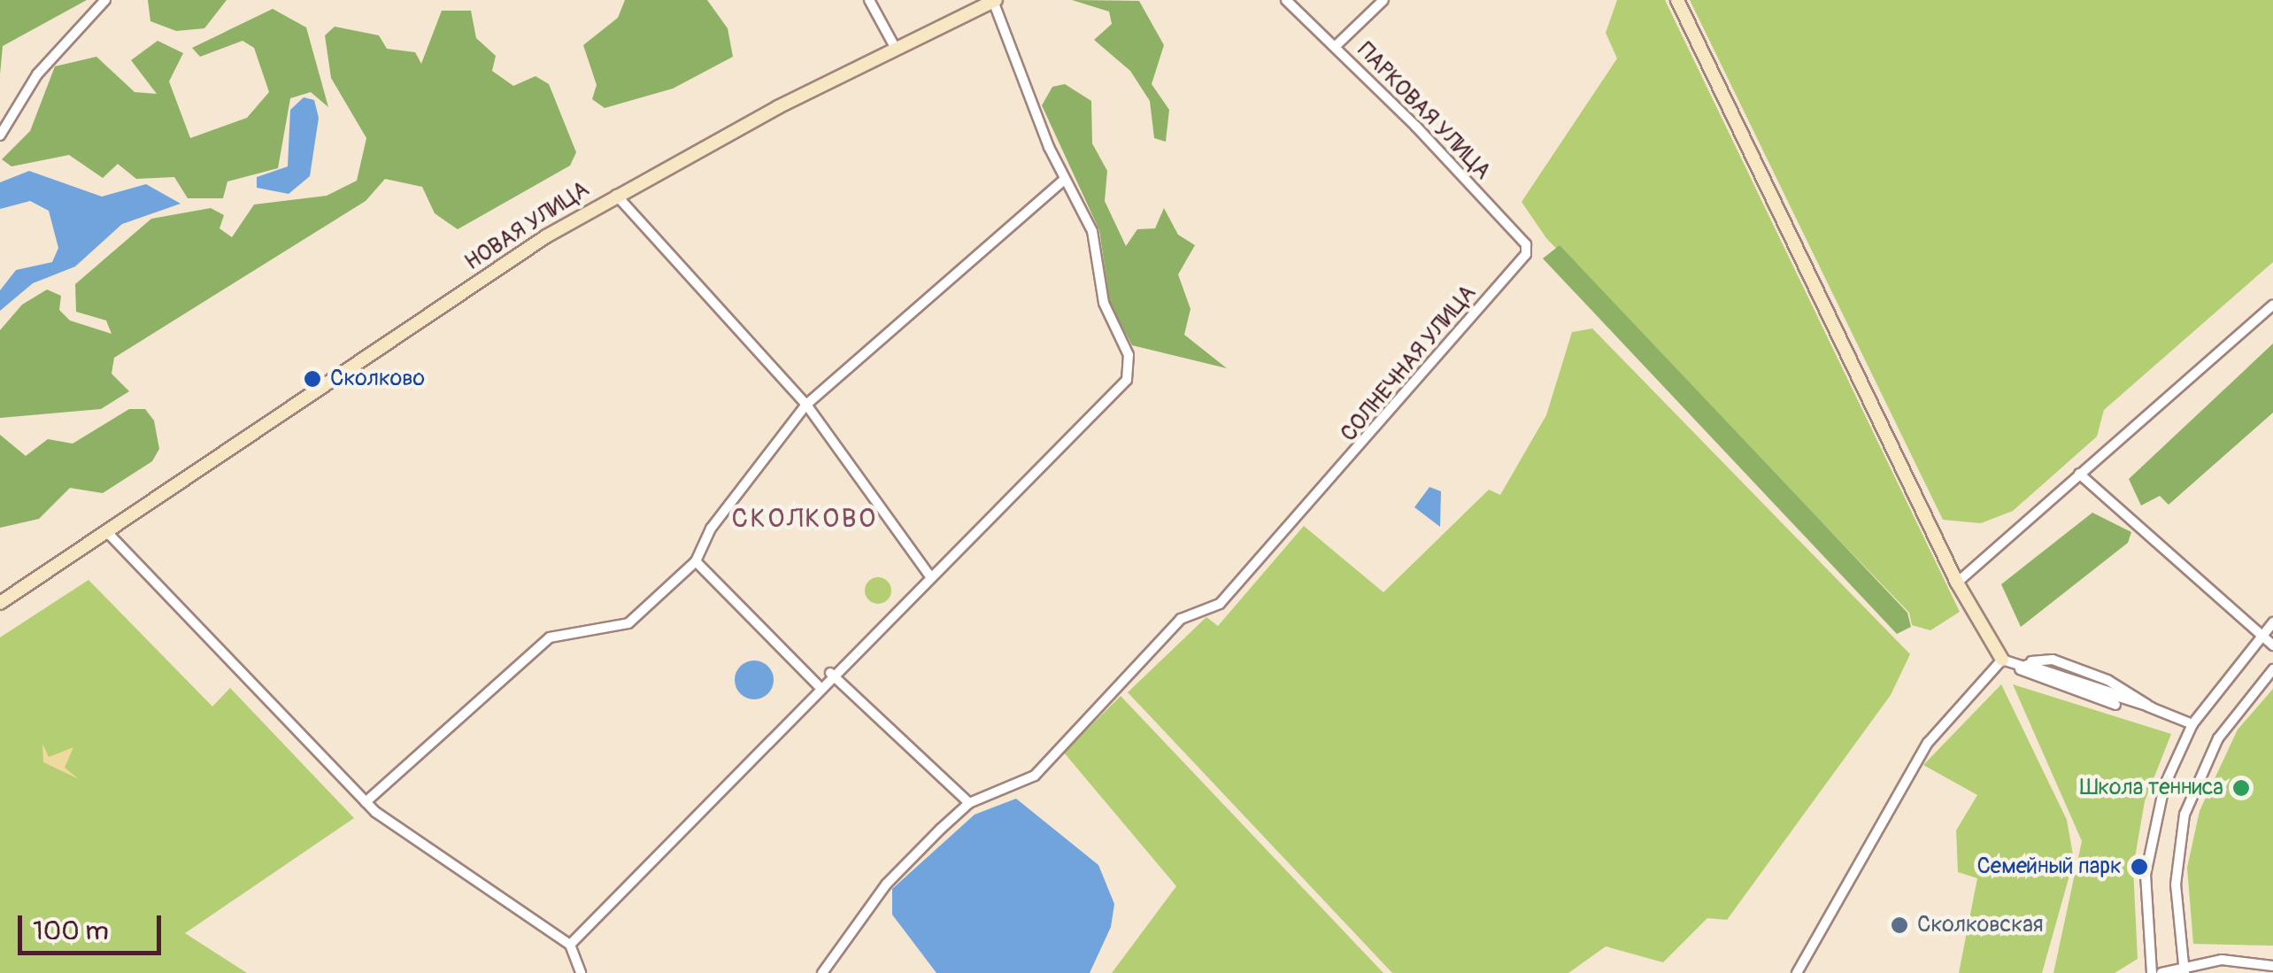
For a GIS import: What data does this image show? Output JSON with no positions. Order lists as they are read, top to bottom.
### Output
{
  "streets": {
    "street": ["ПАРКОВАЯ УЛИЦА", "НОВАЯ УЛИЦА", "СОЛНЕЧНАЯ УЛИЦА"]
  },
  "crossings": [
    ["ПАРКОВАЯ УЛИЦА", "СОЛНЕЧНАЯ УЛИЦА"]
  ],
  "districts": ["СКОЛКОВО"],
  "places": [
    "Сколково",
    "Школа тенниса",
    "Семейный парк",
    "Сколковская"
  ],
  "scale_bar": "100 m"
}
